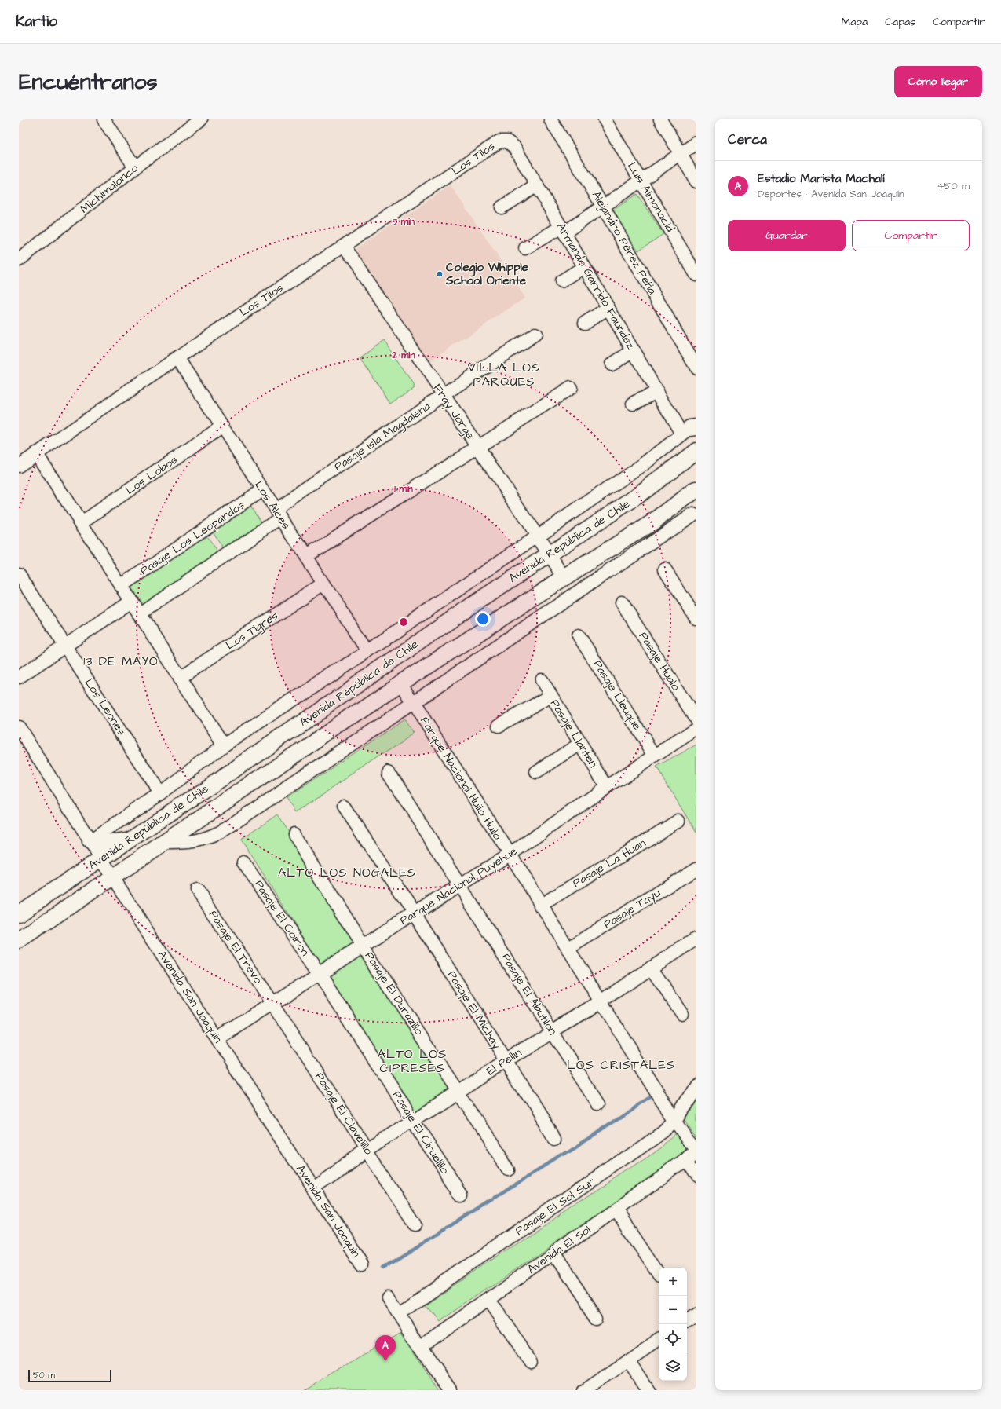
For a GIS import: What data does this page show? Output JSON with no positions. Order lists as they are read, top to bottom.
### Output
{
  "streets": {
    "main road": ["Avenida República de Chile"],
    "street": [
      "Los Tilos",
      "Michimalonco",
      "Luis Almonacid",
      "Alejandro Pérez Peña",
      "Armando Garrido Faundez",
      "Fray Jorge",
      "Pasaje Isla Magdalena",
      "Los Lobos",
      "Los Alces",
      "Pasaje Los Leopardos",
      "Los Tigres",
      "Pasaje Hualo",
      "Pasaje Lleuque",
      "Los Leones",
      "Pasaje Llanten",
      "Parque Nacional Huilo Huilo",
      "Pasaje La Huan",
      "Parque Nacional Puyehue",
      "Pasaje Tayu",
      "Pasaje El Coiron",
      "Pasaje El Trevo",
      "Pasaje El Durazillo",
      "Pasaje El Abutilon",
      "Avenida San Joaquín",
      "Pasaje El Michay",
      "El Pellín",
      "Pasaje El Clavelillo",
      "Pasaje El Ciruelillo",
      "Pasaje El Sol Sur",
      "Avenida El Sol"
    ]
  },
  "crossings": [
    ["Los Tilos", "Armando Garrido Faundez"],
    ["Los Tilos", "Fray Jorge"],
    ["Los Tilos", "Los Alces"],
    ["Armando Garrido Faundez", "Avenida República de Chile"],
    ["Fray Jorge", "Pasaje Isla Magdalena"],
    ["Fray Jorge", "Avenida República de Chile"],
    ["Pasaje Isla Magdalena", "Los Alces"],
    ["Los Lobos", "Los Alces"],
    ["Los Alces", "Pasaje Los Leopardos"],
    ["Los Alces", "Avenida República de Chile"],
    ["Los Alces", "Los Tigres"],
    ["Avenida República de Chile", "Los Leones"],
    ["Avenida República de Chile", "Parque Nacional Huilo Huilo"],
    ["Avenida República de Chile", "Avenida San Joaquín"],
    ["Pasaje Lleuque", "Parque Nacional Puyehue"],
    ["Pasaje Llanten", "Parque Nacional Puyehue"],
    ["Parque Nacional Huilo Huilo", "Pasaje La Huan"],
    ["Parque Nacional Huilo Huilo", "Parque Nacional Puyehue"],
    ["Parque Nacional Huilo Huilo", "Pasaje Tayu"],
    ["Parque Nacional Huilo Huilo", "El Pellín"],
    ["Parque Nacional Huilo Huilo", "Pasaje El Sol Sur"],
    ["Parque Nacional Huilo Huilo", "Avenida El Sol"],
    ["Parque Nacional Puyehue", "Pasaje El Coiron"],
    ["Parque Nacional Puyehue", "Pasaje El Trevo"],
    ["Parque Nacional Puyehue", "Pasaje El Durazillo"],
    ["Parque Nacional Puyehue", "Pasaje El Abutilon"],
    ["Parque Nacional Puyehue", "Avenida San Joaquín"],
    ["Parque Nacional Puyehue", "Pasaje El Michay"],
    ["Parque Nacional Puyehue", "Pasaje El Clavelillo"],
    ["Parque Nacional Puyehue", "Pasaje El Ciruelillo"],
    ["Pasaje El Coiron", "Pasaje El Ciruelillo"],
    ["Pasaje El Trevo", "Pasaje El Clavelillo"],
    ["Pasaje El Durazillo", "El Pellín"],
    ["Pasaje El Abutilon", "El Pellín"],
    ["Avenida San Joaquín", "El Pellín"],
    ["Pasaje El Michay", "El Pellín"],
    ["El Pellín", "Pasaje El Clavelillo"],
    ["El Pellín", "Pasaje El Ciruelillo"]
  ],
  "districts": [
    "VILLA LOS PARQUES",
    "13 DE MAYO",
    "ALTO LOS NOGALES",
    "ALTO LOS CIPRESES",
    "LOS CRISTALES"
  ],
  "places": ["Colegio Whipple School Oriente"],
  "scale_bar": "50 m",
  "page": {
    "header": "Kartio",
    "nav": ["Mapa", "Capas", "Compartir"],
    "buttons": [
      "Cómo llegar",
      ["Guardar", "Compartir"]
    ],
    "title": "Encuéntranos",
    "heading": "Cerca",
    "list": [
      {
        "mark": "A",
        "name": "Estadio Marista Machalí",
        "note": "Deportes · Avenida San Joaquín",
        "value": "450 m"
      }
    ],
    "map_buttons": ["+", "−"],
    "pins": "A",
    "scale": "50 m"
  },
  "rings": ["3 min", "2 min", "1 min"]
}
